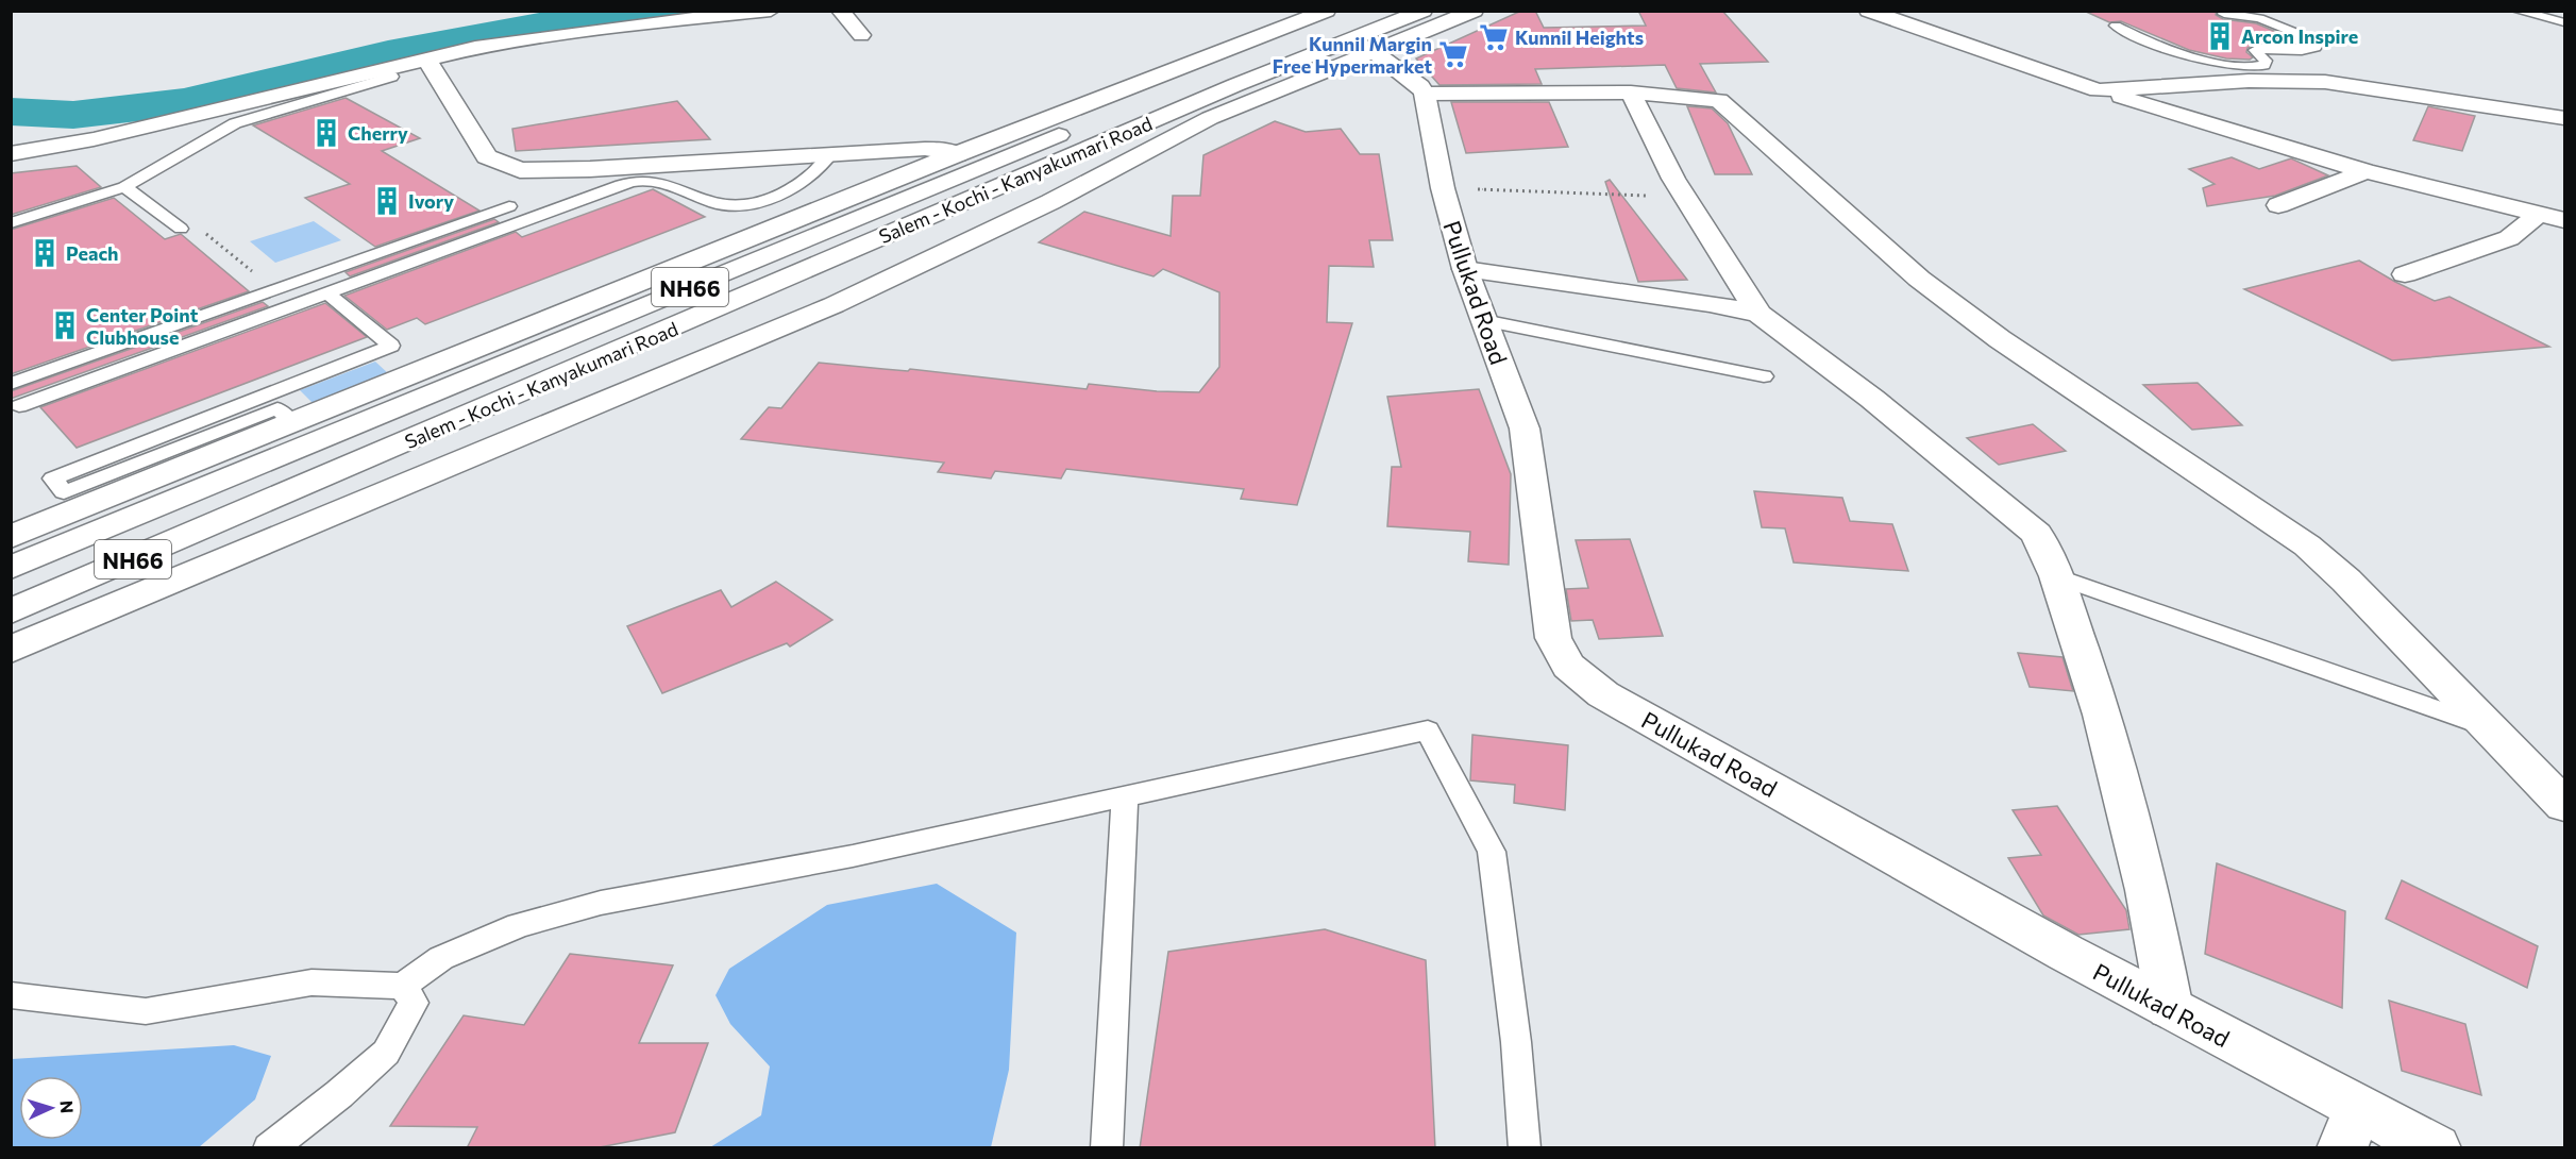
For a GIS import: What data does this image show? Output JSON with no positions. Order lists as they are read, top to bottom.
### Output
{
  "streets": {
    "main road": ["Salem - Kochi - Kanyakumari Road", "NH66", "Pullukad Road"]
  },
  "places": {
    "building": [
      "Arcon Inspire",
      "Cherry",
      "Ivory",
      "Peach",
      "Center Point Clubhouse"
    ],
    "supermarket": ["Kunnil Heights", "Kunnil Margin Free Hypermarket"]
  },
  "north": "right"
}
